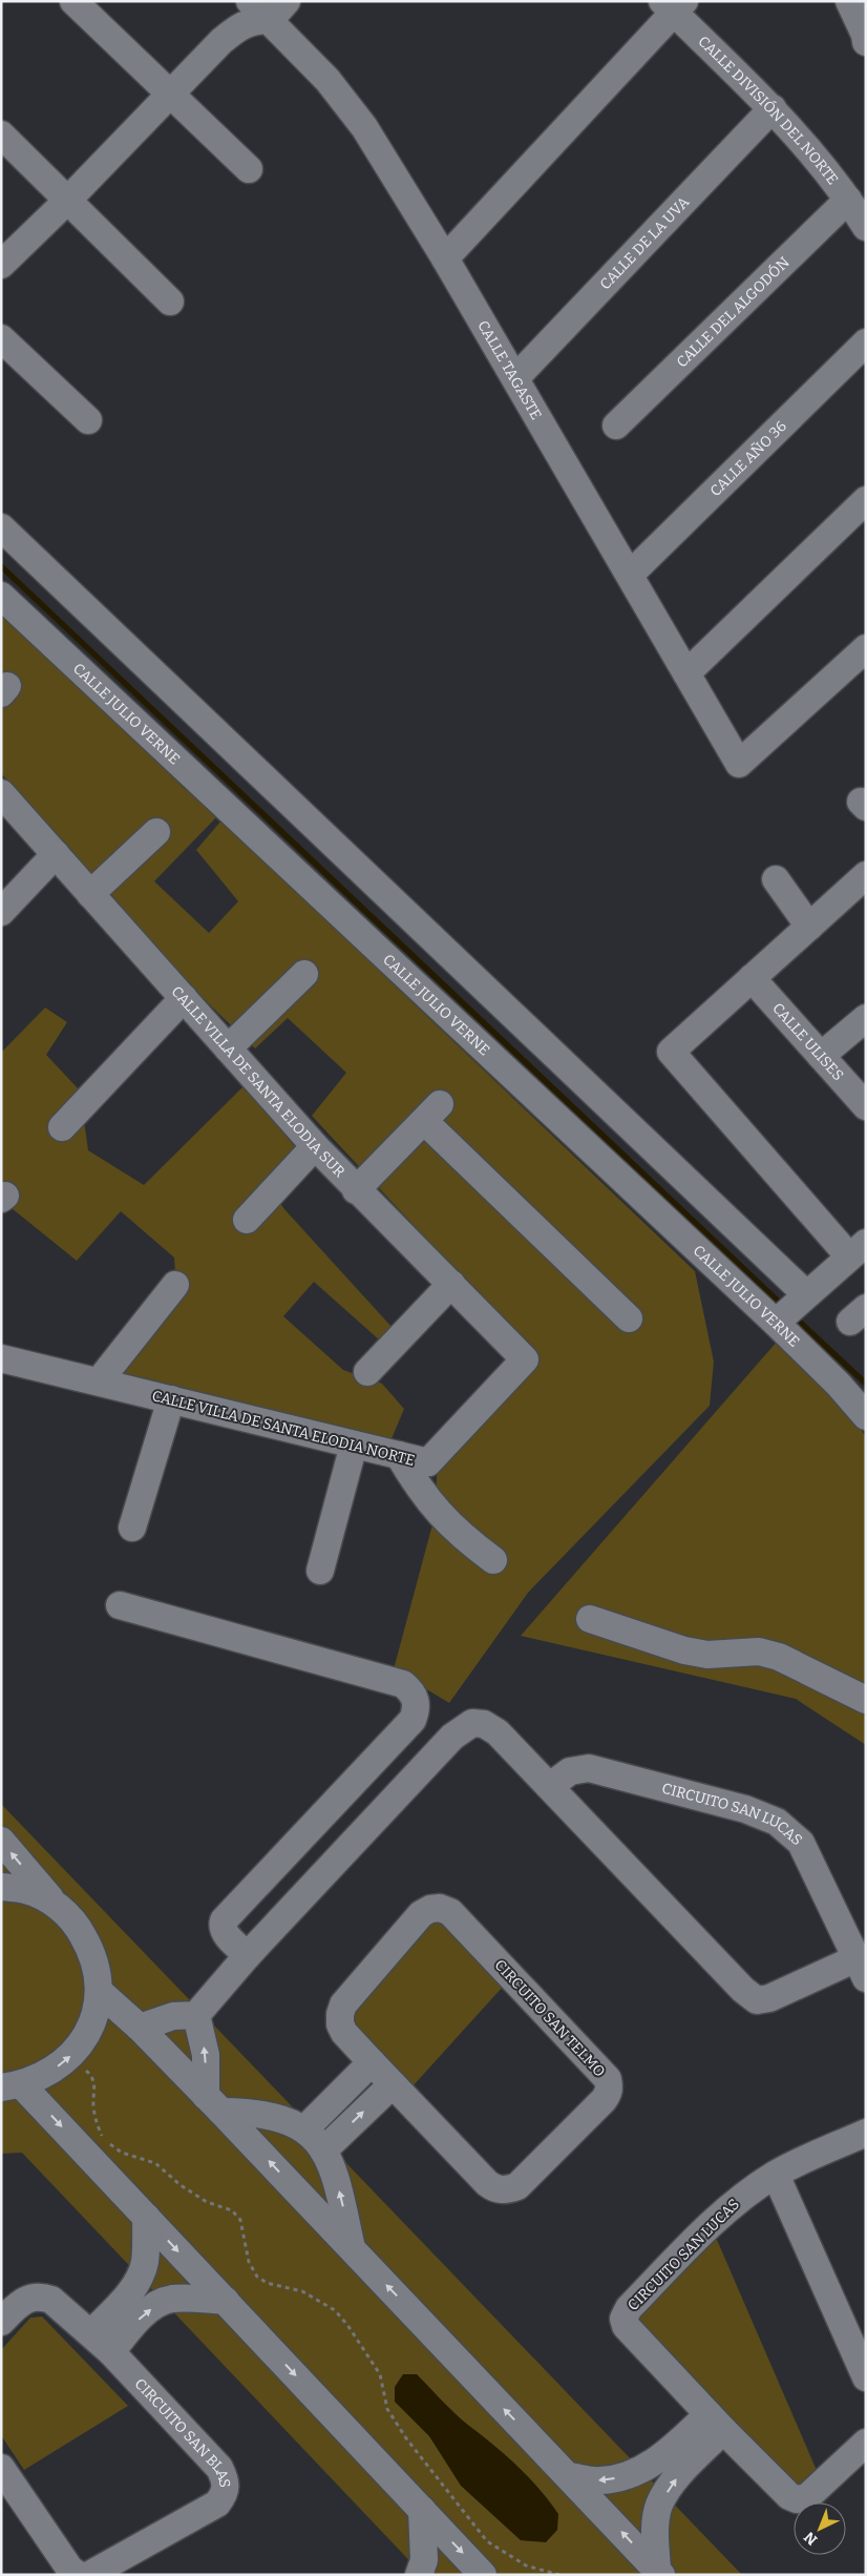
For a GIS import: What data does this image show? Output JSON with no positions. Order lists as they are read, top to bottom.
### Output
{
  "streets": {
    "street": [
      "CALLE DIVISIÓN DEL NORTE",
      "CALLE DE LA UVA",
      "CALLE DEL ALGODÓN",
      "CALLE TAGASTE",
      "CALLE AÑO 36",
      "CALLE JULIO VERNE",
      "CALLE ULISES",
      "CALLE VILLA DE SANTA ELODIA SUR",
      "CALLE VILLA DE SANTA ELODIA NORTE",
      "CIRCUITO SAN LUCAS",
      "CIRCUITO SAN TELMO",
      "CIRCUITO SAN BLAS"
    ]
  },
  "crossings": [
    ["CALLE DIVISIÓN DEL NORTE", "CALLE DE LA UVA"],
    ["CALLE DIVISIÓN DEL NORTE", "CALLE DEL ALGODÓN"],
    ["CALLE DE LA UVA", "CALLE TAGASTE"],
    ["CALLE TAGASTE", "CALLE AÑO 36"],
    ["CALLE VILLA DE SANTA ELODIA SUR", "CALLE VILLA DE SANTA ELODIA NORTE"]
  ],
  "north": "bottom left"
}
